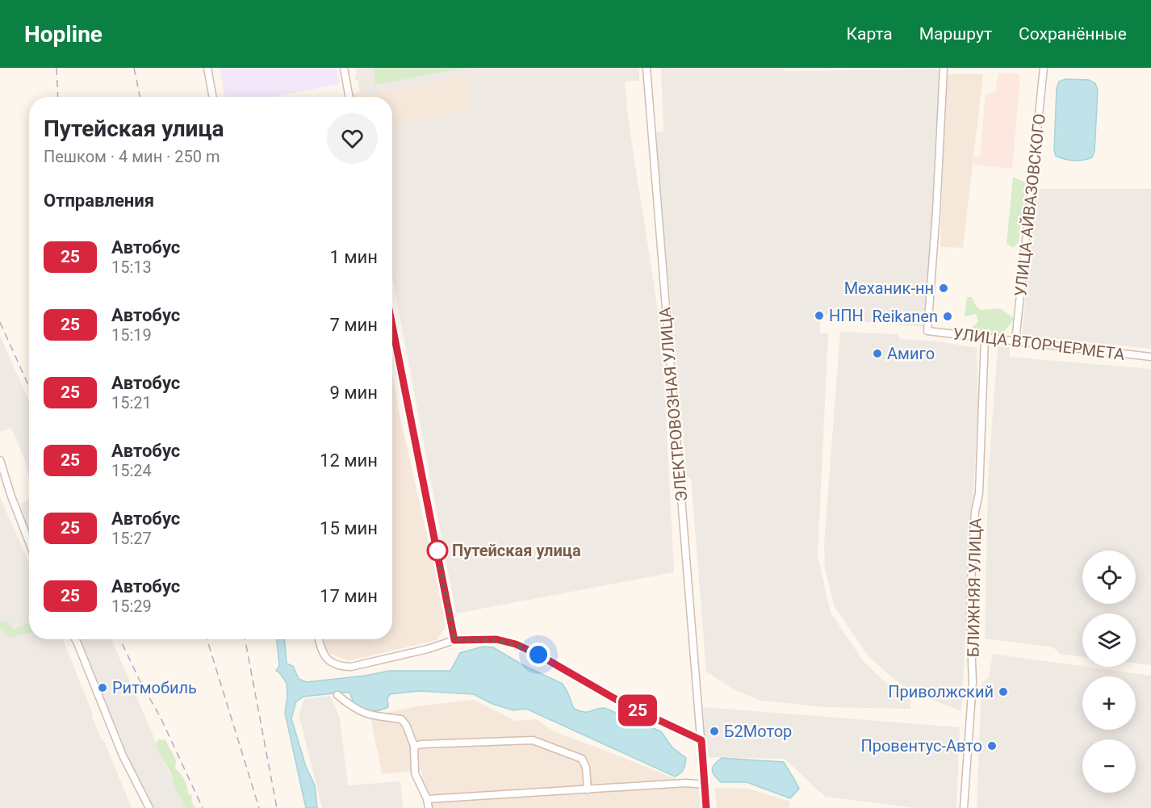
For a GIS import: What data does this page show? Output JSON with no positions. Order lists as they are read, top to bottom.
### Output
{
  "streets": {
    "street": [
      "УЛИЦА АЙВАЗОВСКОГО",
      "УЛИЦА ВТОРЧЕРМЕТА",
      "ЭЛЕКТРОВОЗНАЯ УЛИЦА",
      "БЛИЖНЯЯ УЛИЦА"
    ]
  },
  "crossings": [
    ["УЛИЦА АЙВАЗОВСКОГО", "УЛИЦА ВТОРЧЕРМЕТА"],
    ["УЛИЦА ВТОРЧЕРМЕТА", "БЛИЖНЯЯ УЛИЦА"]
  ],
  "places": [
    "Механик-нн",
    "НПН",
    "Reikanen",
    "Амиго",
    "Путейская улица",
    "Ритмобиль",
    "Приволжский",
    "Б2Мотор",
    "Провентус-Авто"
  ],
  "lines": ["bus line 25"],
  "page": {
    "header": "Hopline",
    "nav": ["Карта", "Маршрут", "Сохранённые"],
    "on_map": "25",
    "heading": [
      ["Путейская улица", "Пешком · 4 мин · 250 m"],
      "Отправления"
    ],
    "list": [
      {
        "mark": "25",
        "name": "Автобус",
        "note": "15:13",
        "value": "1 мин"
      },
      {
        "mark": "25",
        "name": "Автобус",
        "note": "15:19",
        "value": "7 мин"
      },
      {
        "mark": "25",
        "name": "Автобус",
        "note": "15:21",
        "value": "9 мин"
      },
      {
        "mark": "25",
        "name": "Автобус",
        "note": "15:24",
        "value": "12 мин"
      },
      {
        "mark": "25",
        "name": "Автобус",
        "note": "15:27",
        "value": "15 мин"
      },
      {
        "mark": "25",
        "name": "Автобус",
        "note": "15:29",
        "value": "17 мин"
      }
    ],
    "map_buttons": ["+", "−"]
  }
}
